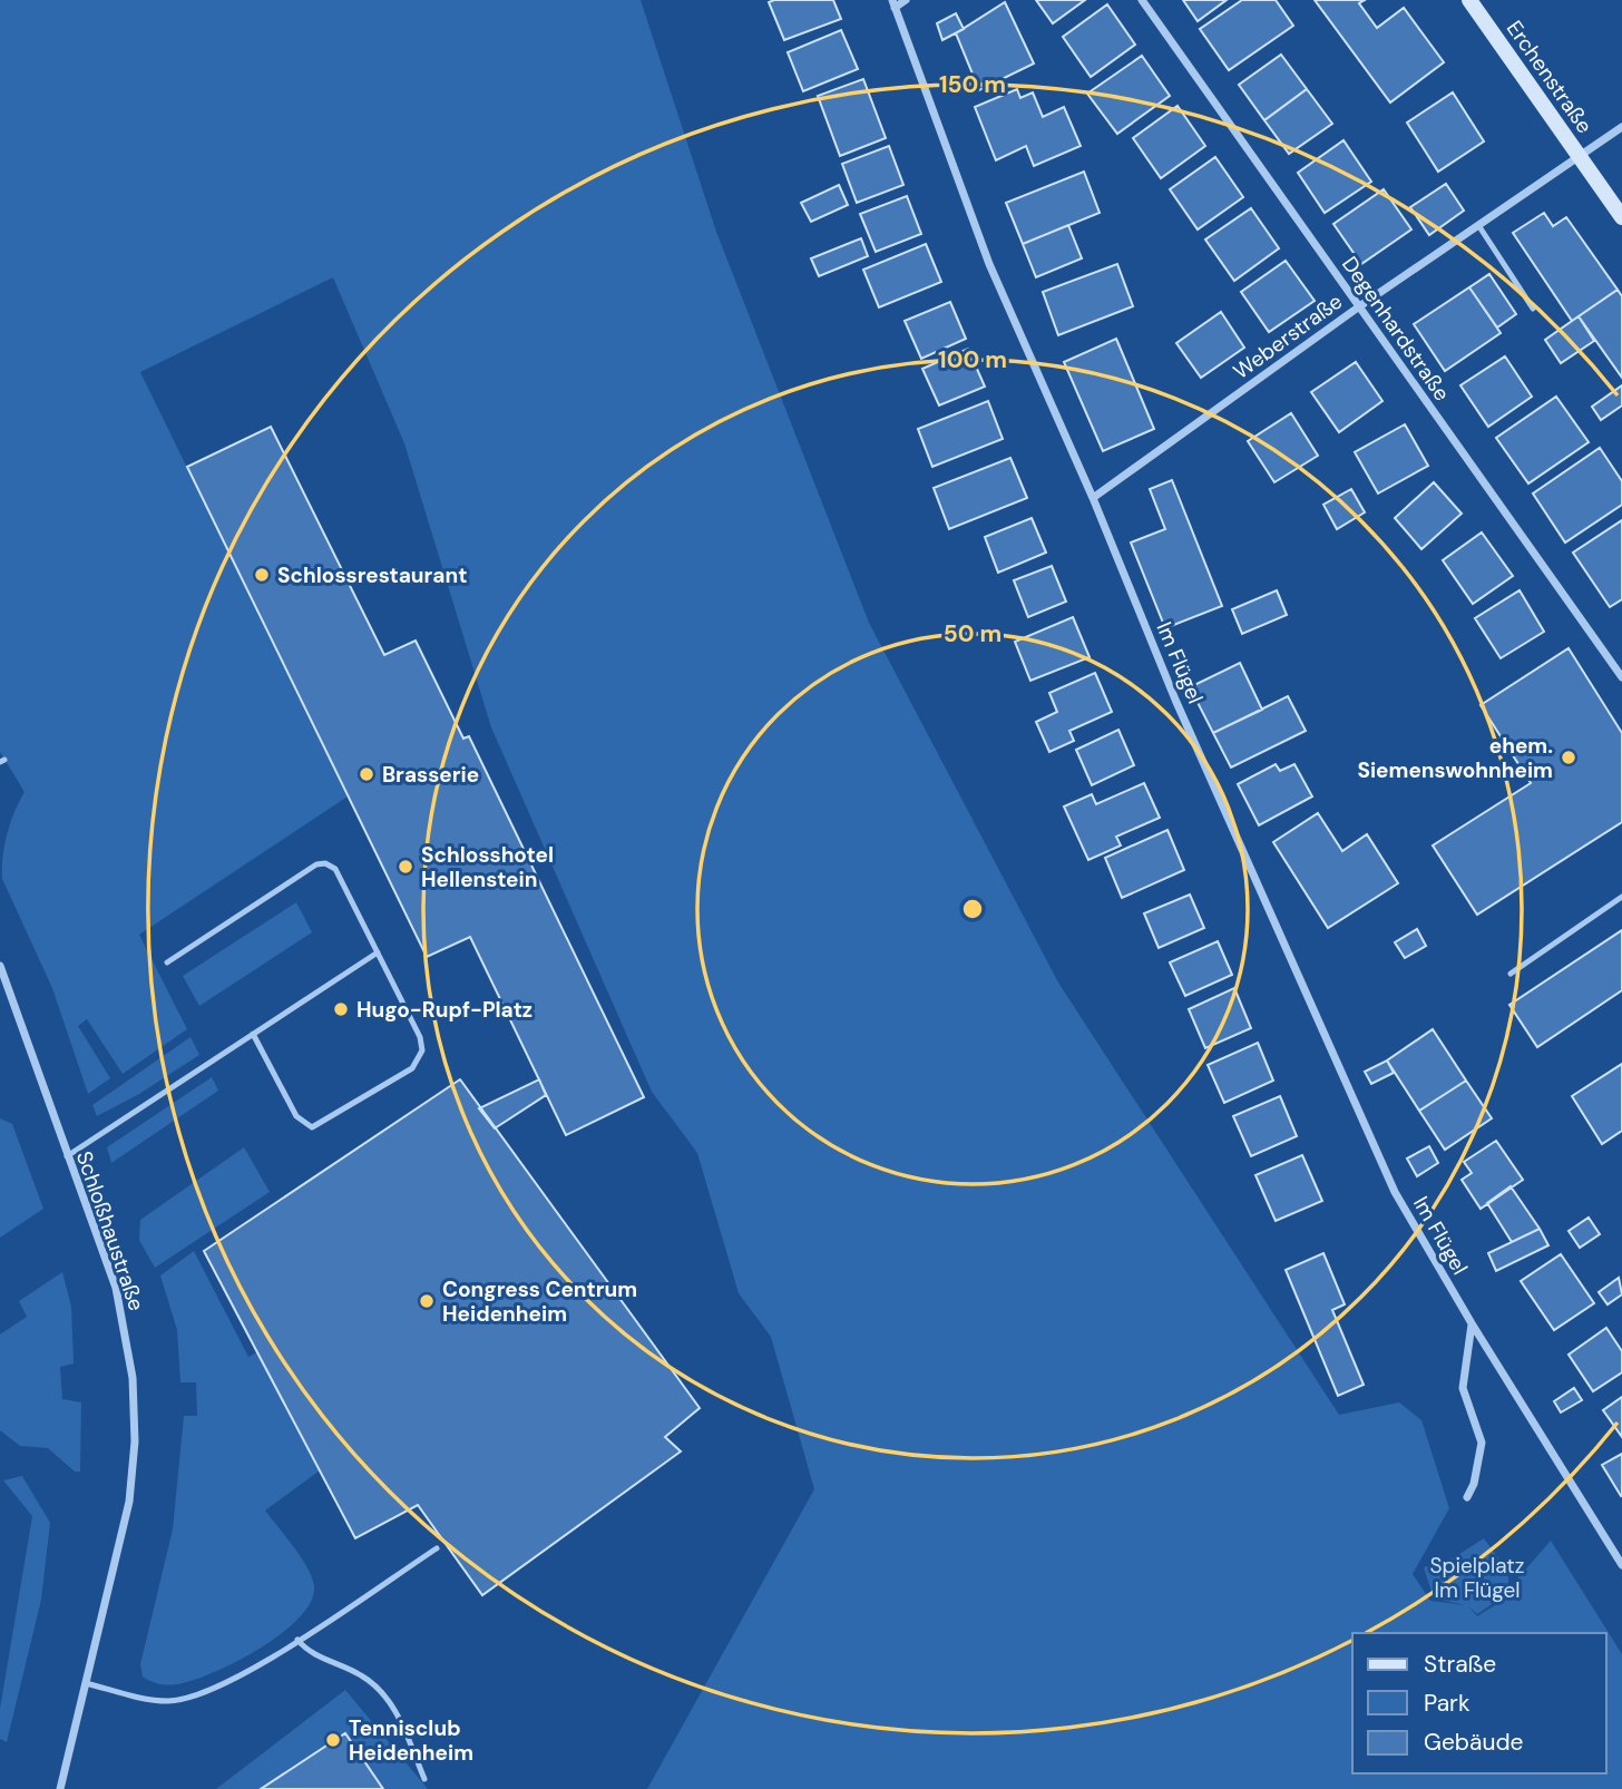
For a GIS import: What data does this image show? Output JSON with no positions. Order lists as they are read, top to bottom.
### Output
{
  "streets": {
    "main road": ["Erchenstraße"],
    "street": [
      "Degenhardstraße",
      "Weberstraße",
      "Im Flügel",
      "Schloßhaustraße"
    ]
  },
  "crossings": [
    ["Erchenstraße", "Weberstraße"],
    ["Degenhardstraße", "Weberstraße"],
    ["Weberstraße", "Im Flügel"]
  ],
  "parks": ["Spielplatz Im Flügel"],
  "places": [
    "Schlossrestaurant",
    "ehem. Siemenswohnheim",
    "Brasserie",
    "Schlosshotel Hellenstein",
    "Hugo-Rupf-Platz",
    "Congress Centrum Heidenheim",
    "Tennisclub Heidenheim"
  ],
  "legend": ["Straße", "Park", "Gebäude"],
  "rings": ["150 m", "100 m", "50 m"]
}
